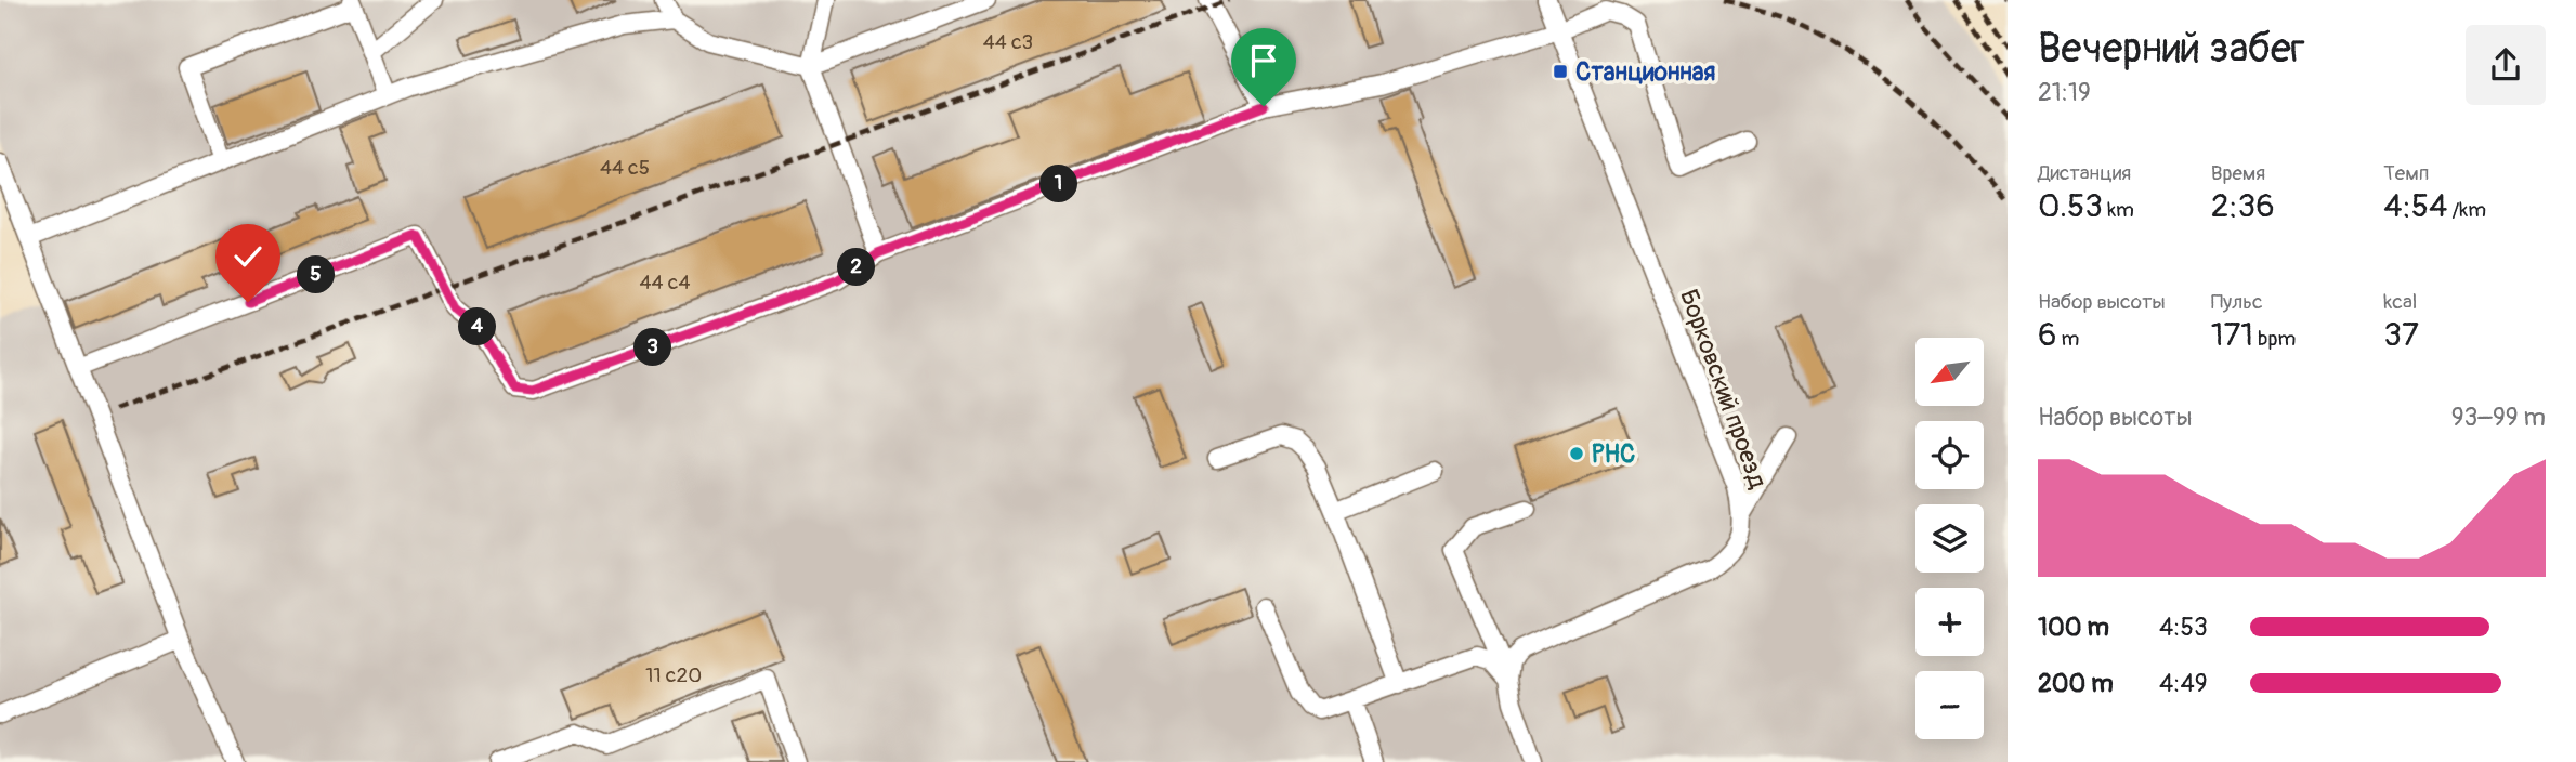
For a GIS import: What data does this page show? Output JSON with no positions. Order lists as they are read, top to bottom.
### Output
{
  "streets": {
    "street": ["Борковский проезд"]
  },
  "places": {
    "transit": ["Станционная"],
    "other": ["РНС"]
  },
  "house_numbers": [
    "44 с3",
    "44 с5",
    "44 с4",
    "11 с20"
  ],
  "north": "bottom left",
  "page": {
    "heading": ["Вечерний забег", "21:19"],
    "stats": [
      ["Дистанция", "0.53 km"],
      ["Время", "2:36"],
      ["Темп", "4:54 /km"],
      ["Набор высоты", "6 m"],
      ["Пульс", "171 bpm"],
      ["kcal", "37"]
    ],
    "pins": [
      "1",
      "2",
      "5",
      "4",
      "3"
    ],
    "map_buttons": ["+", "−"],
    "chart": ["Набор высоты", "93–99 m"],
    "list": [
      {
        "name": "100 m",
        "note": "4:53"
      },
      {
        "name": "200 m",
        "note": "4:49"
      }
    ]
  }
}
